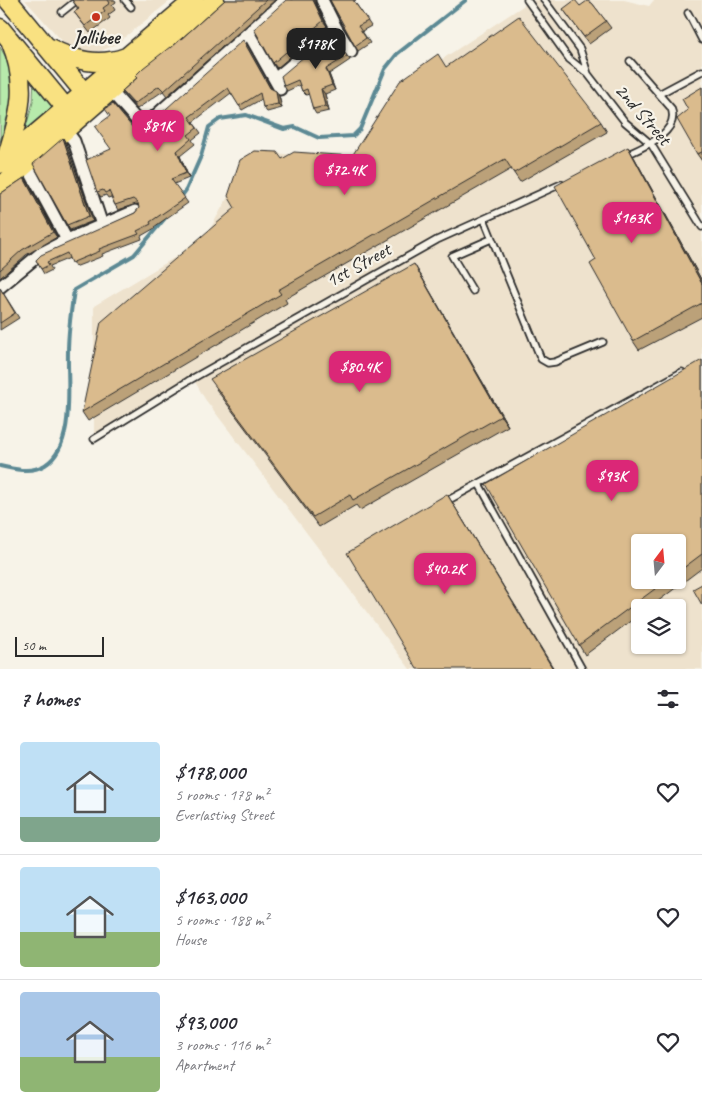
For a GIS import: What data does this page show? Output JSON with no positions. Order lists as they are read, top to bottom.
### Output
{
  "streets": {
    "lane": ["2nd Street", "1st Street"]
  },
  "places": ["Jollibee"],
  "scale_bar": "50 m",
  "north": "top",
  "page": {
    "price": [
      "$178K",
      "$81K",
      "$72.4K",
      "$163K",
      "$80.4K",
      "$93K",
      "$40.2K"
    ],
    "scale": "50 m",
    "heading": "7 homes",
    "list": [
      {
        "name": "$178,000",
        "note": "5 rooms · 178 m² · Everlasting Street"
      },
      {
        "name": "$163,000",
        "note": "5 rooms · 188 m² · House"
      },
      {
        "name": "$93,000",
        "note": "3 rooms · 116 m² · Apartment"
      }
    ]
  }
}
